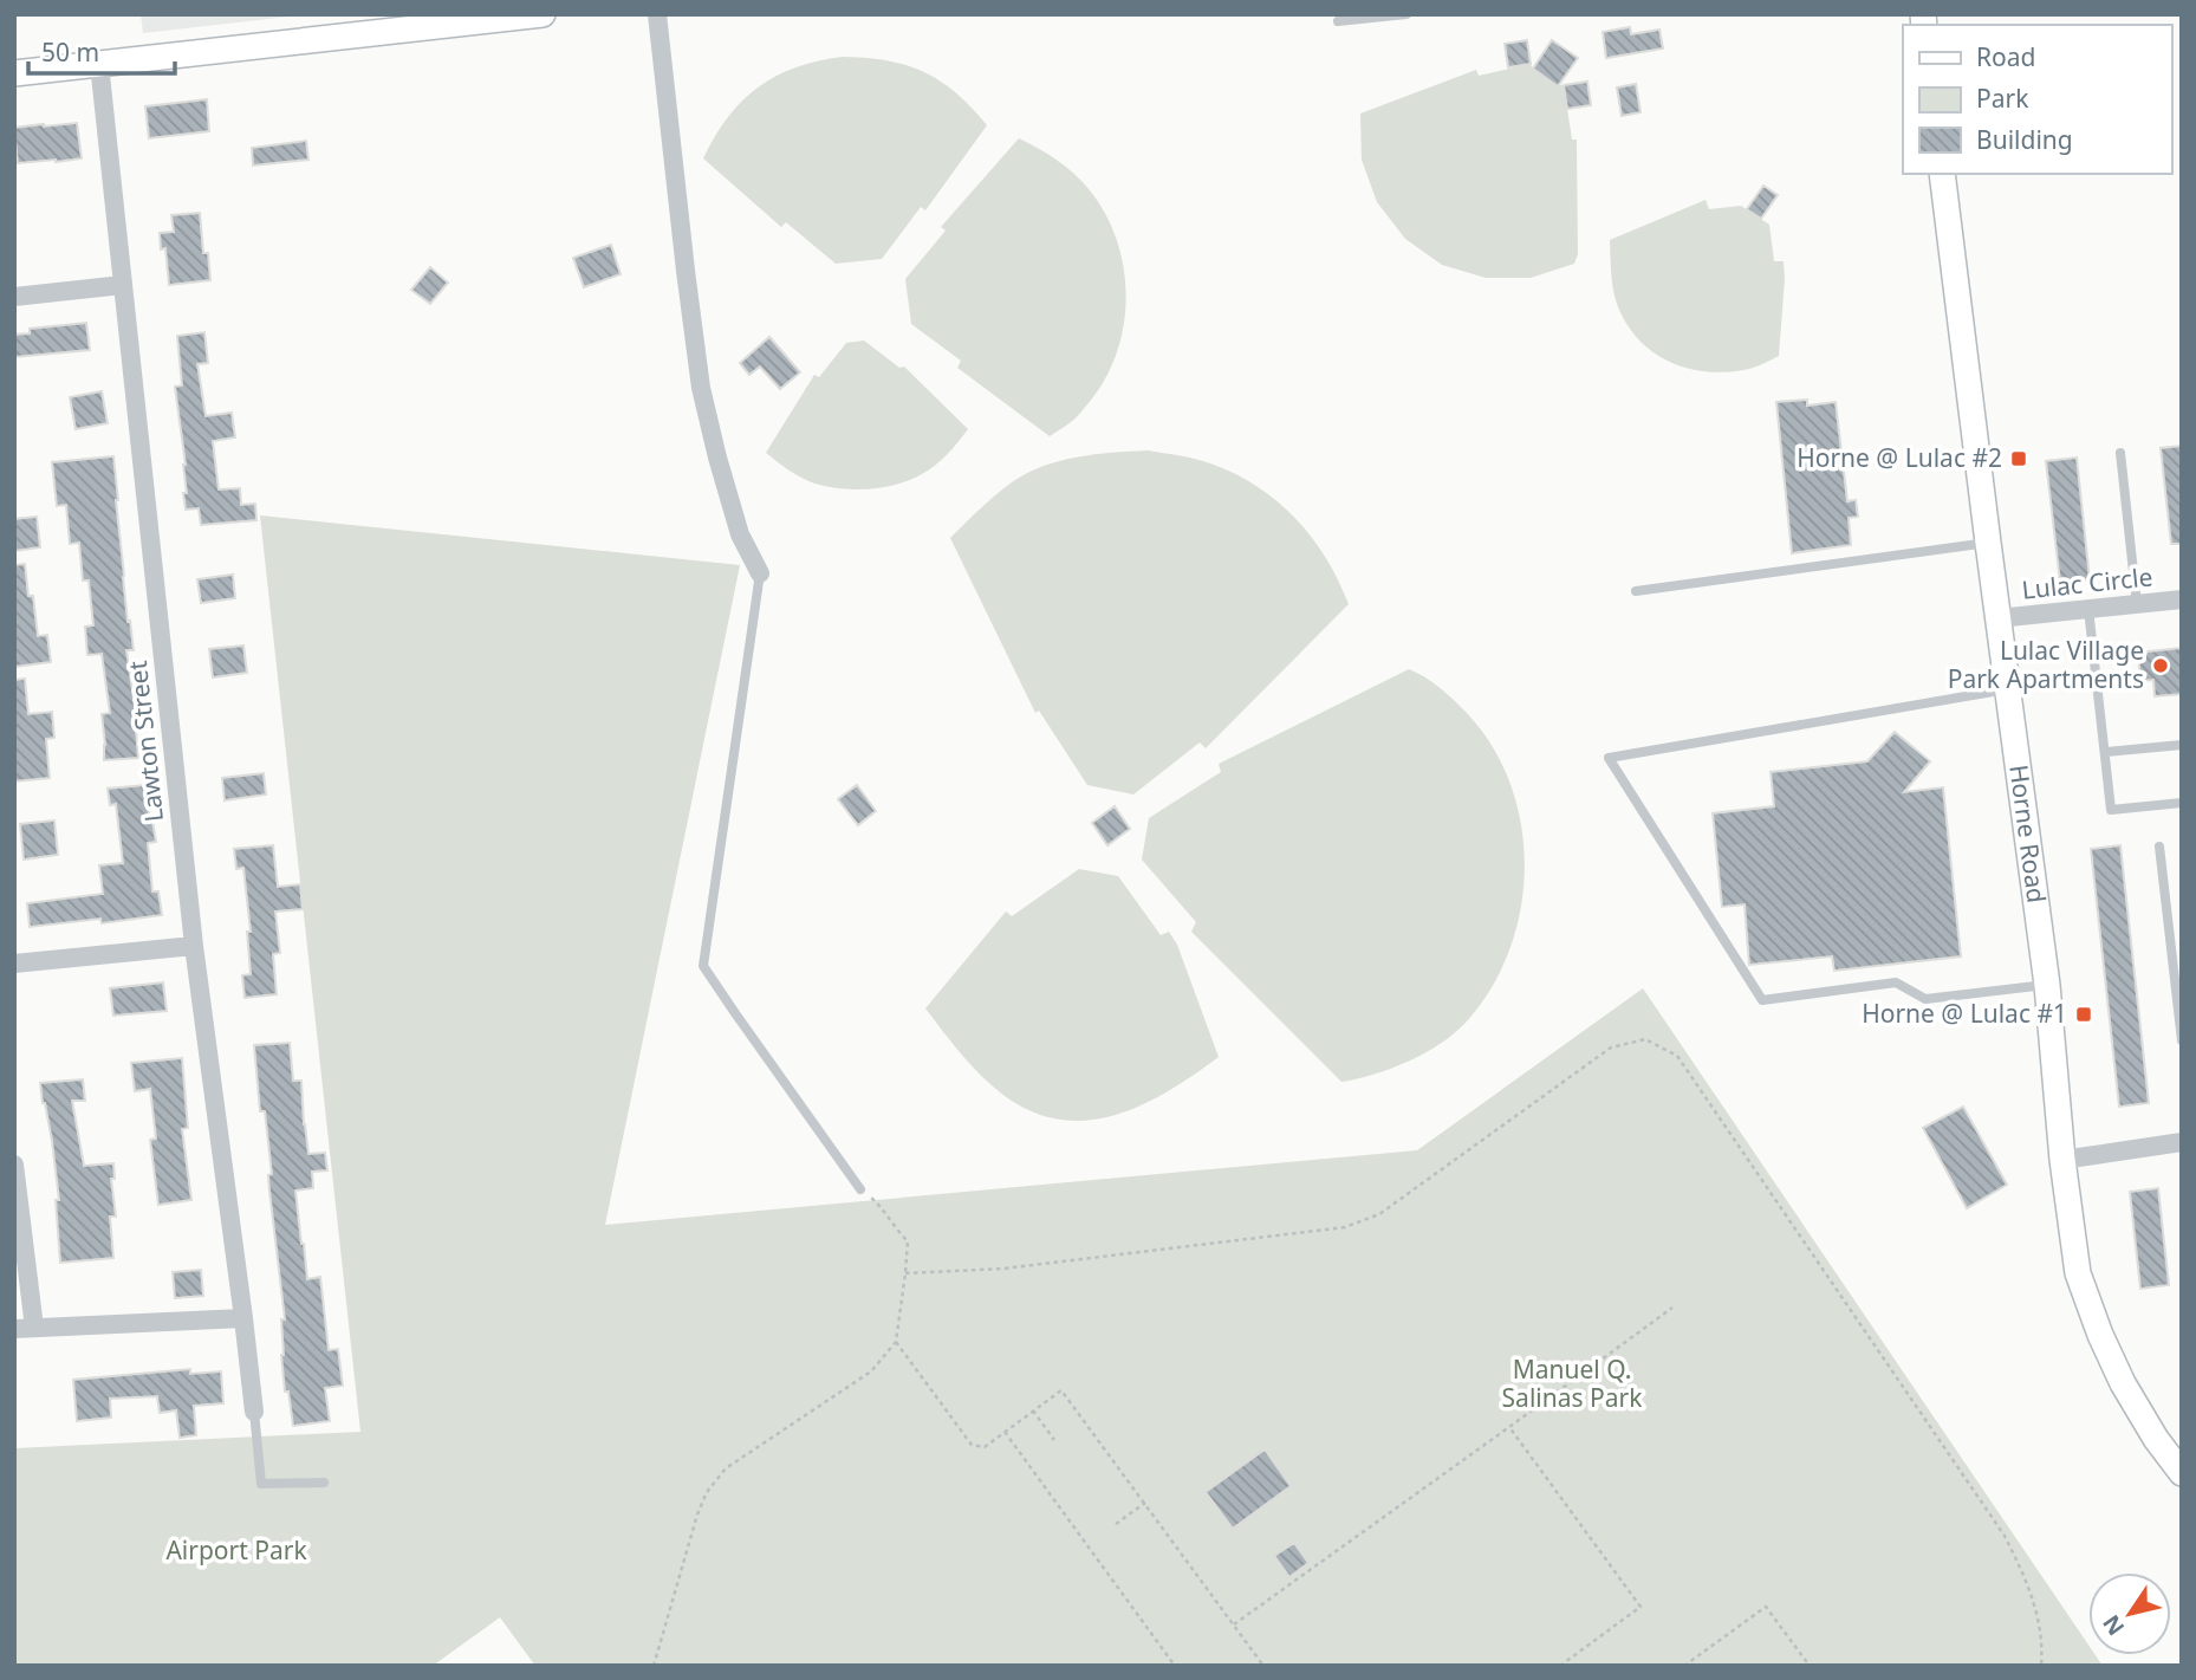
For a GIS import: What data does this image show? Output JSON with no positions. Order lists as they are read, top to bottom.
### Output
{
  "streets": {
    "main road": ["Horne Road"],
    "street": ["Lulac Circle", "Lawton Street"]
  },
  "crossings": [
    ["Lulac Circle", "Horne Road"]
  ],
  "parks": ["Manuel Q. Salinas Park", "Airport Park"],
  "places": {
    "transit": ["Horne @ Lulac #2", "Horne @ Lulac #1"],
    "other": ["Lulac Village Park Apartments"]
  },
  "legend": ["Road", "Park", "Building"],
  "scale_bar": "50 m",
  "north": "bottom left"
}
